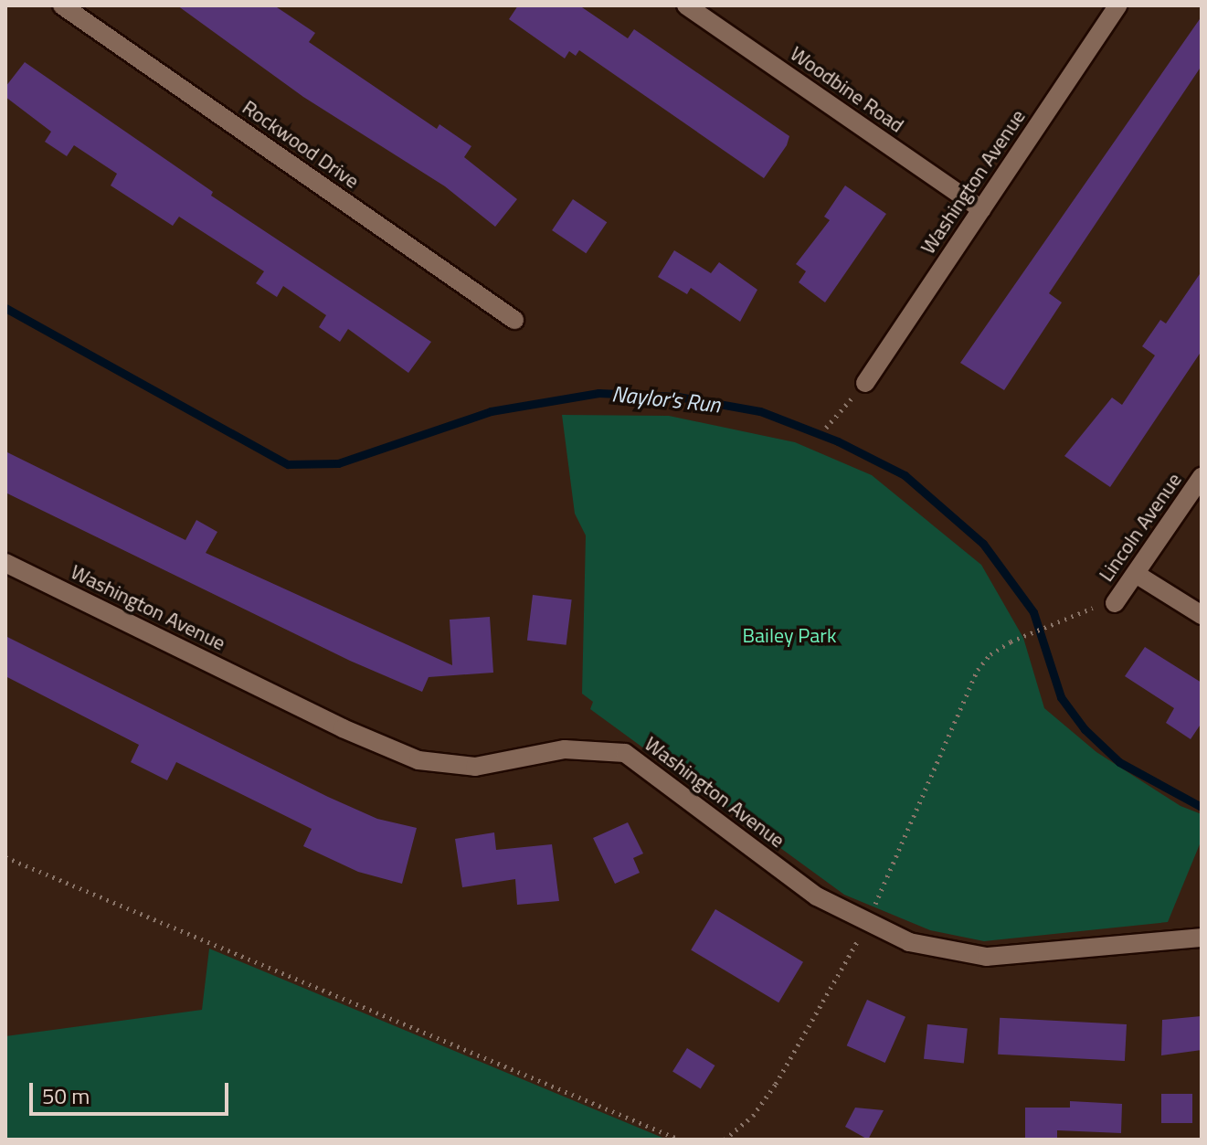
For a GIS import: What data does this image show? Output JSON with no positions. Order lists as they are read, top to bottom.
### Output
{
  "streets": {
    "street": [
      "Woodbine Road",
      "Rockwood Drive",
      "Washington Avenue",
      "Lincoln Avenue"
    ]
  },
  "crossings": [
    ["Woodbine Road", "Washington Avenue"]
  ],
  "water": ["Naylor's Run"],
  "parks": ["Bailey Park"],
  "scale_bar": "50 m"
}
